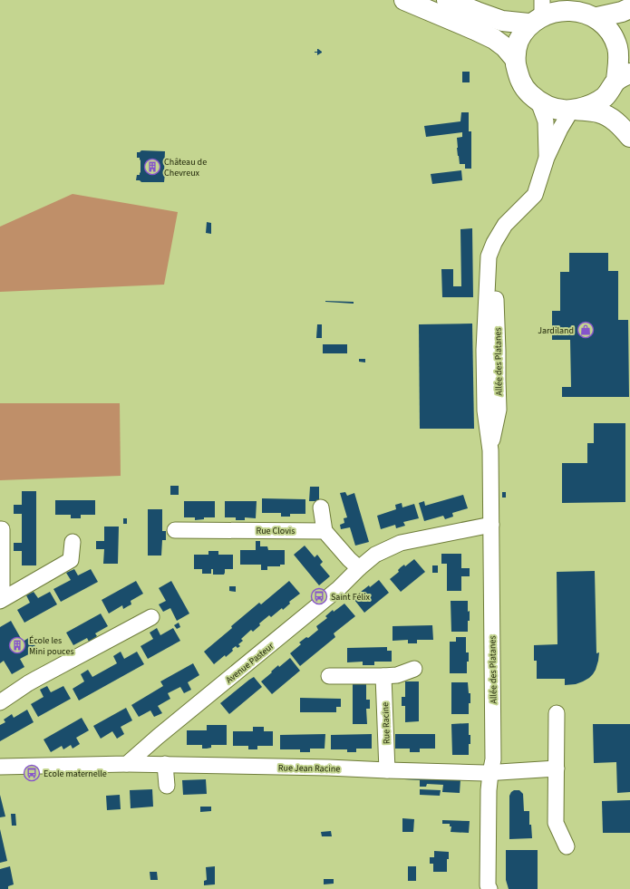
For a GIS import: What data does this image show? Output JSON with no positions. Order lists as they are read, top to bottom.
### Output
{
  "streets": {
    "street": [
      "Allée des Platanes",
      "Rue Clovis",
      "Avenue Pasteur",
      "Rue Racine",
      "Rue Jean Racine"
    ]
  },
  "crossings": [
    ["Allée des Platanes", "Avenue Pasteur"],
    ["Allée des Platanes", "Rue Jean Racine"],
    ["Avenue Pasteur", "Rue Jean Racine"],
    ["Rue Racine", "Rue Jean Racine"]
  ],
  "places": {
    "building": ["Château de Chevreux", "École les Mini pouces"],
    "shop": ["Jardiland"],
    "bus stop": ["Saint Félix", "Ecole maternelle"]
  }
}
